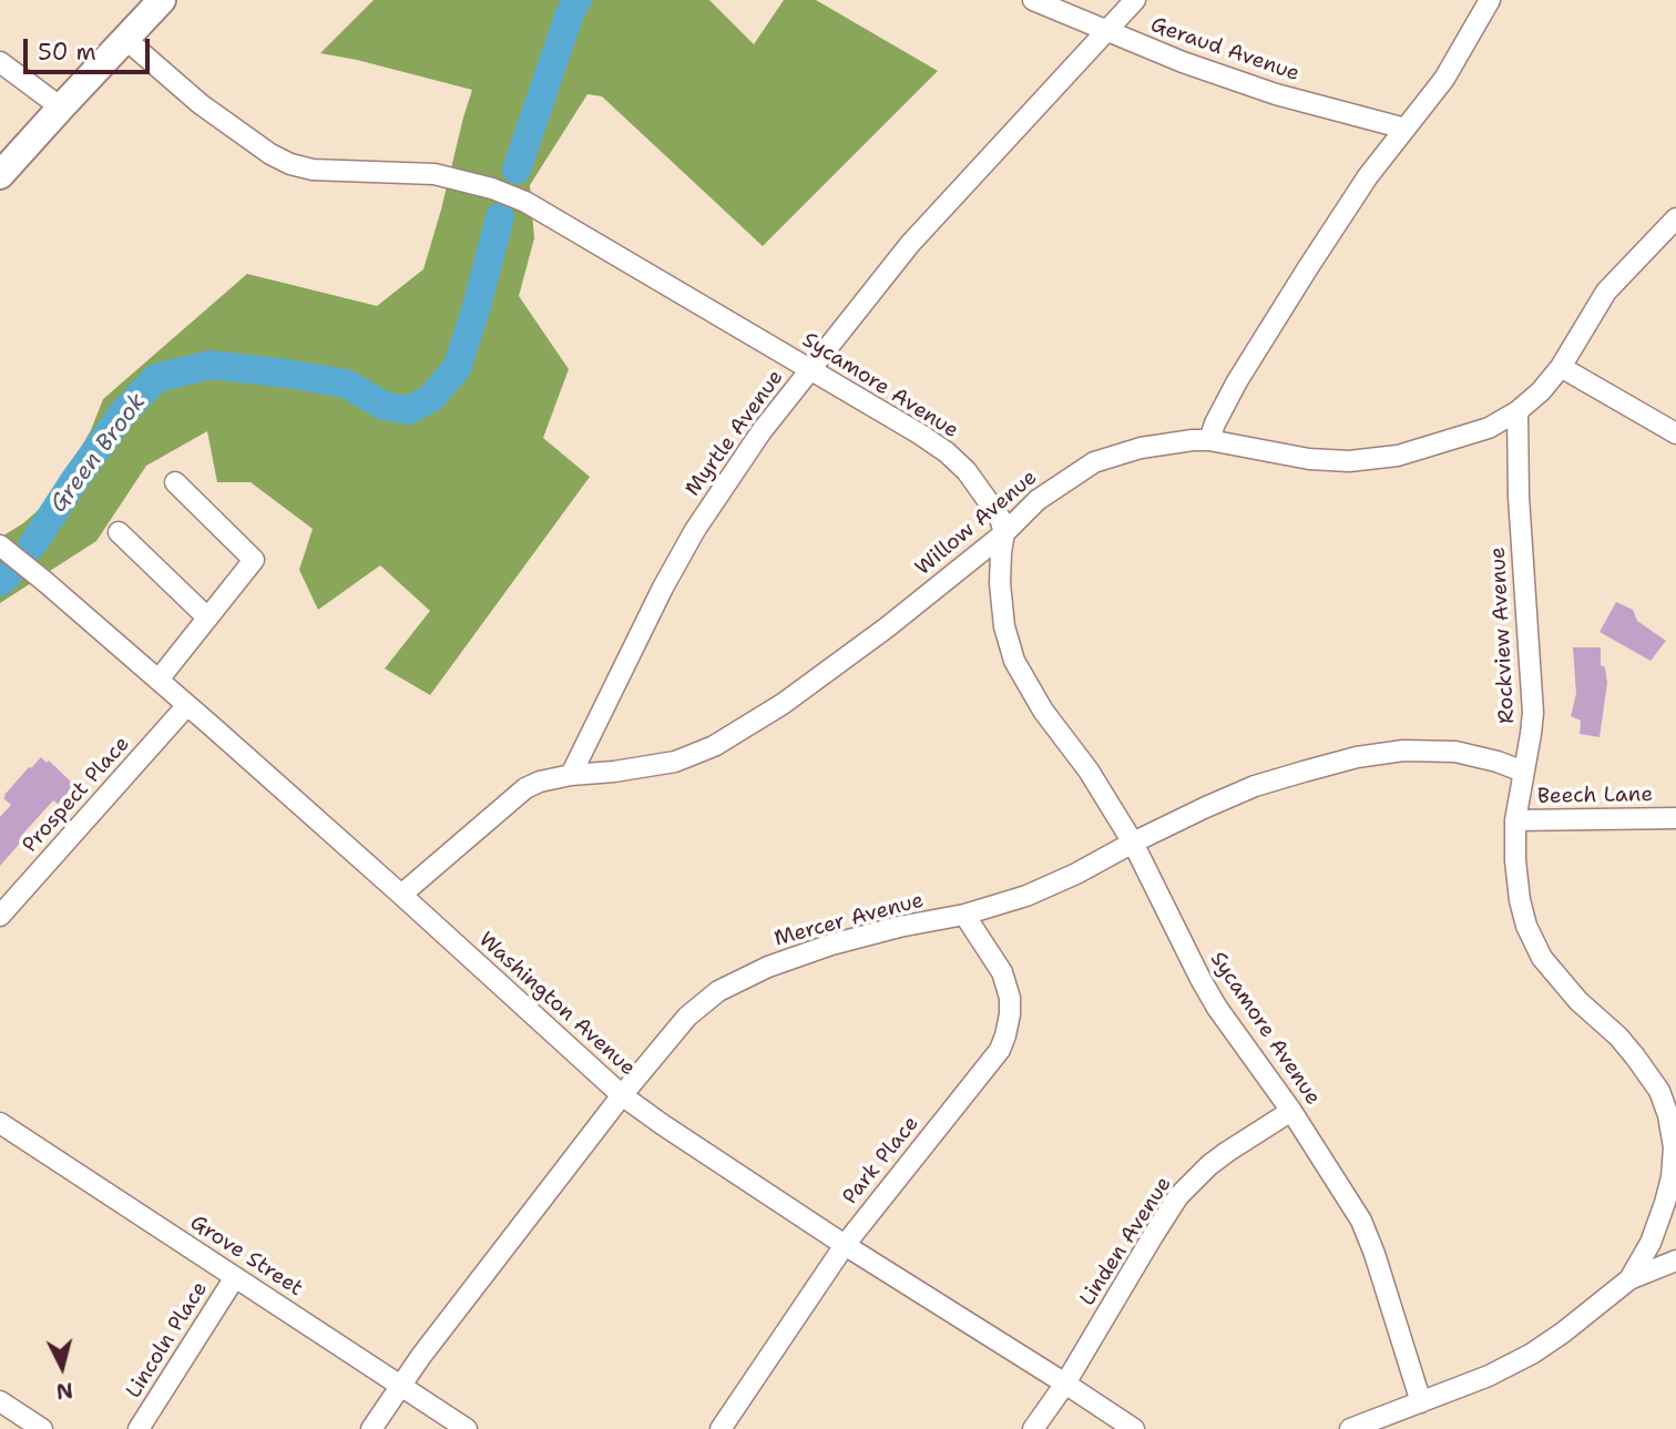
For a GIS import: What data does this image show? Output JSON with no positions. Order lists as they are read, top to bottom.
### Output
{
  "streets": {
    "street": [
      "Geraud Avenue",
      "Sycamore Avenue",
      "Myrtle Avenue",
      "Willow Avenue",
      "Rockview Avenue",
      "Prospect Place",
      "Beech Lane",
      "Mercer Avenue",
      "Washington Avenue",
      "Park Place",
      "Linden Avenue",
      "Grove Street",
      "Lincoln Place"
    ]
  },
  "crossings": [
    ["Geraud Avenue", "Myrtle Avenue"],
    ["Sycamore Avenue", "Myrtle Avenue"],
    ["Sycamore Avenue", "Willow Avenue"],
    ["Sycamore Avenue", "Rockview Avenue"],
    ["Sycamore Avenue", "Mercer Avenue"],
    ["Sycamore Avenue", "Linden Avenue"],
    ["Myrtle Avenue", "Willow Avenue"],
    ["Willow Avenue", "Rockview Avenue"],
    ["Rockview Avenue", "Beech Lane"],
    ["Rockview Avenue", "Mercer Avenue"],
    ["Prospect Place", "Washington Avenue"],
    ["Mercer Avenue", "Washington Avenue"],
    ["Mercer Avenue", "Park Place"],
    ["Mercer Avenue", "Grove Street"],
    ["Washington Avenue", "Park Place"],
    ["Washington Avenue", "Linden Avenue"],
    ["Grove Street", "Lincoln Place"]
  ],
  "water": ["Green Brook"],
  "scale_bar": "50 m",
  "north": "bottom"
}
